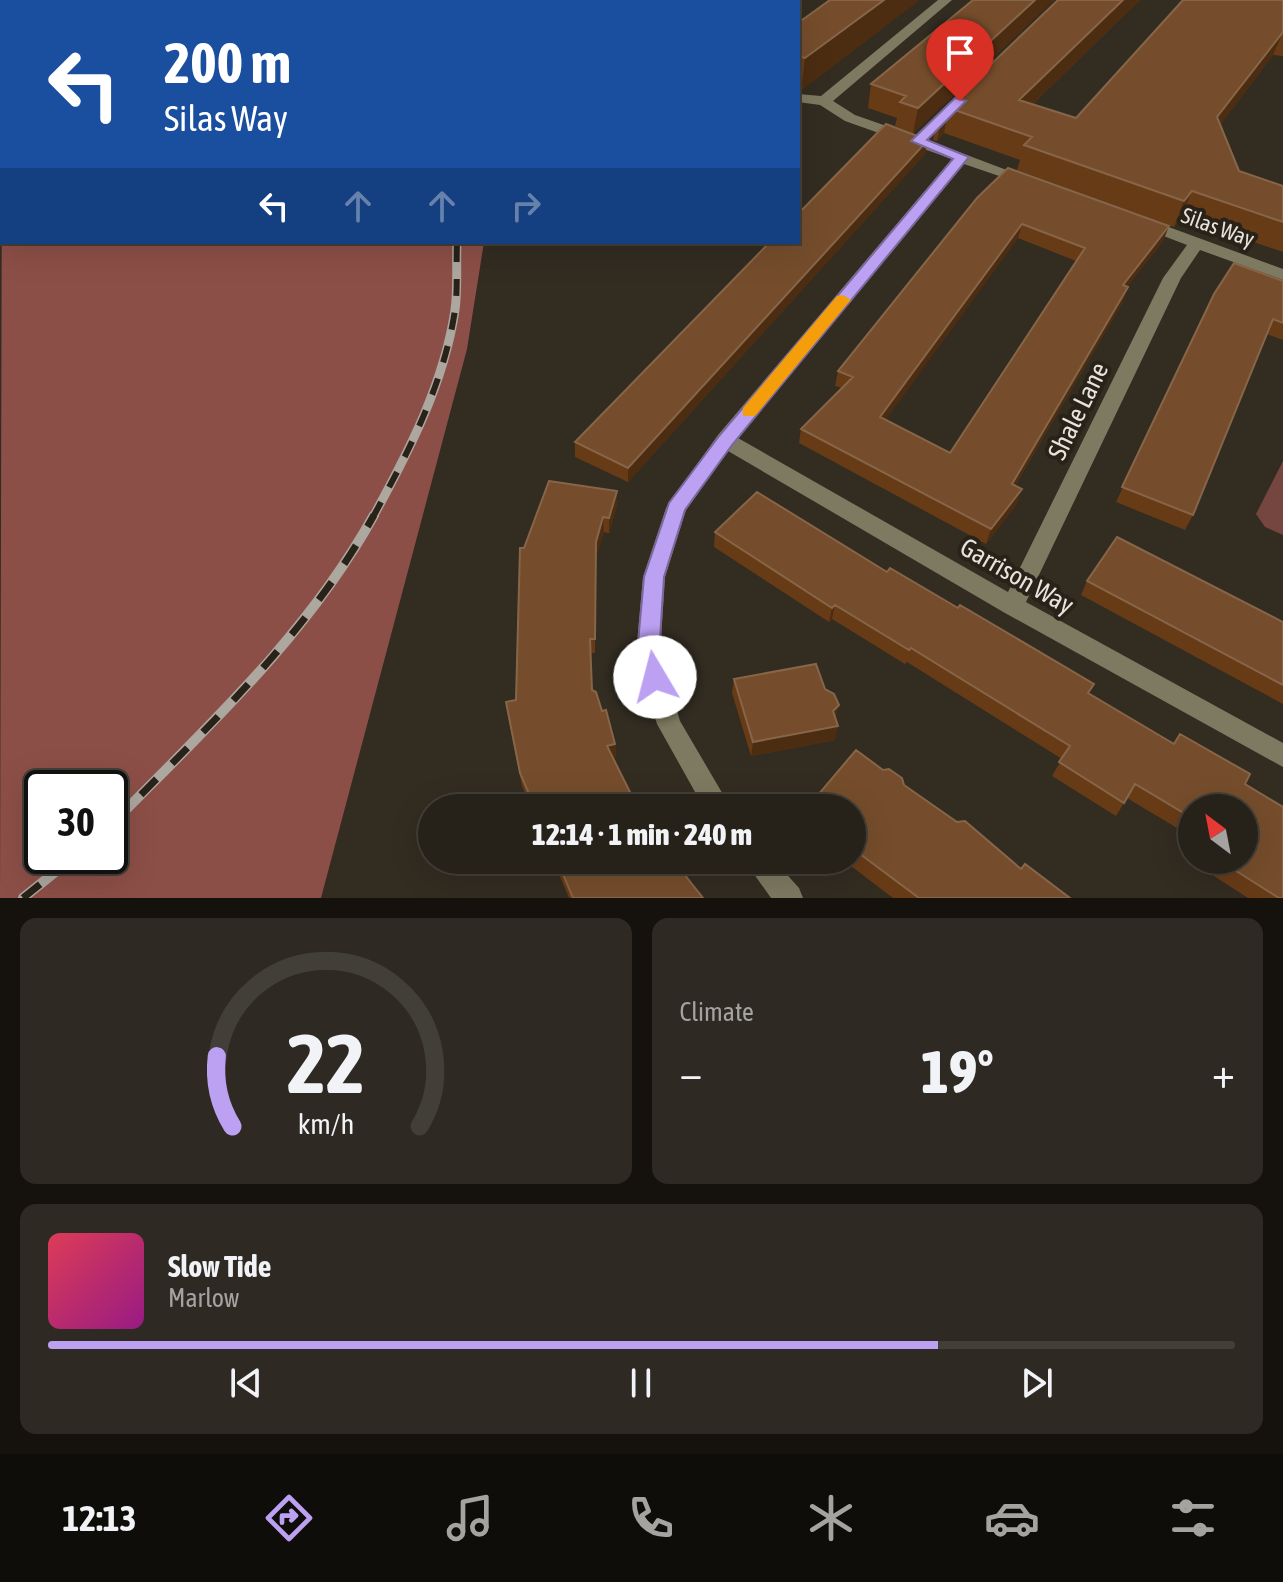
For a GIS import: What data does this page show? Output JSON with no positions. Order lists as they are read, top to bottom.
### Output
{
  "streets": {
    "street": ["Silas Way", "Shale Lane", "Garrison Way"]
  },
  "crossings": [
    ["Silas Way", "Shale Lane"],
    ["Shale Lane", "Garrison Way"]
  ],
  "north": "top left",
  "page": {
    "turn": ["200 m", "Silas Way"],
    "limit": "30",
    "trip": "12:14 · 1 min · 240 m",
    "tile": "Climate",
    "heat": ["−", "19°", "+"],
    "song": ["Slow Tide", "Marlow"],
    "tabs": "12:13",
    "gauge": ["22", "km/h"]
  }
}
